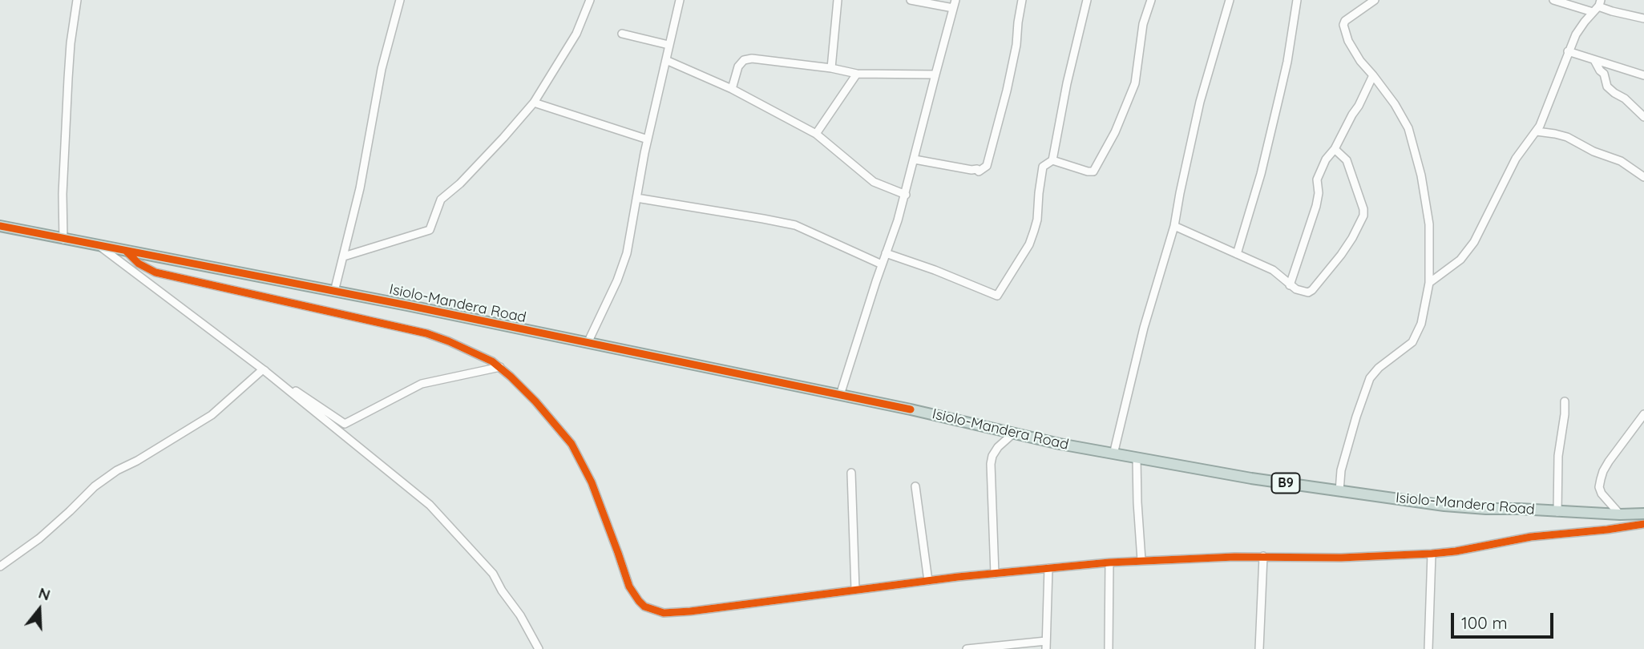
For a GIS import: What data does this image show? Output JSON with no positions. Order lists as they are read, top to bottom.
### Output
{
  "streets": {
    "highway": ["Isiolo-Mandera Road", "B9"]
  },
  "scale_bar": "100 m",
  "north": "top"
}
